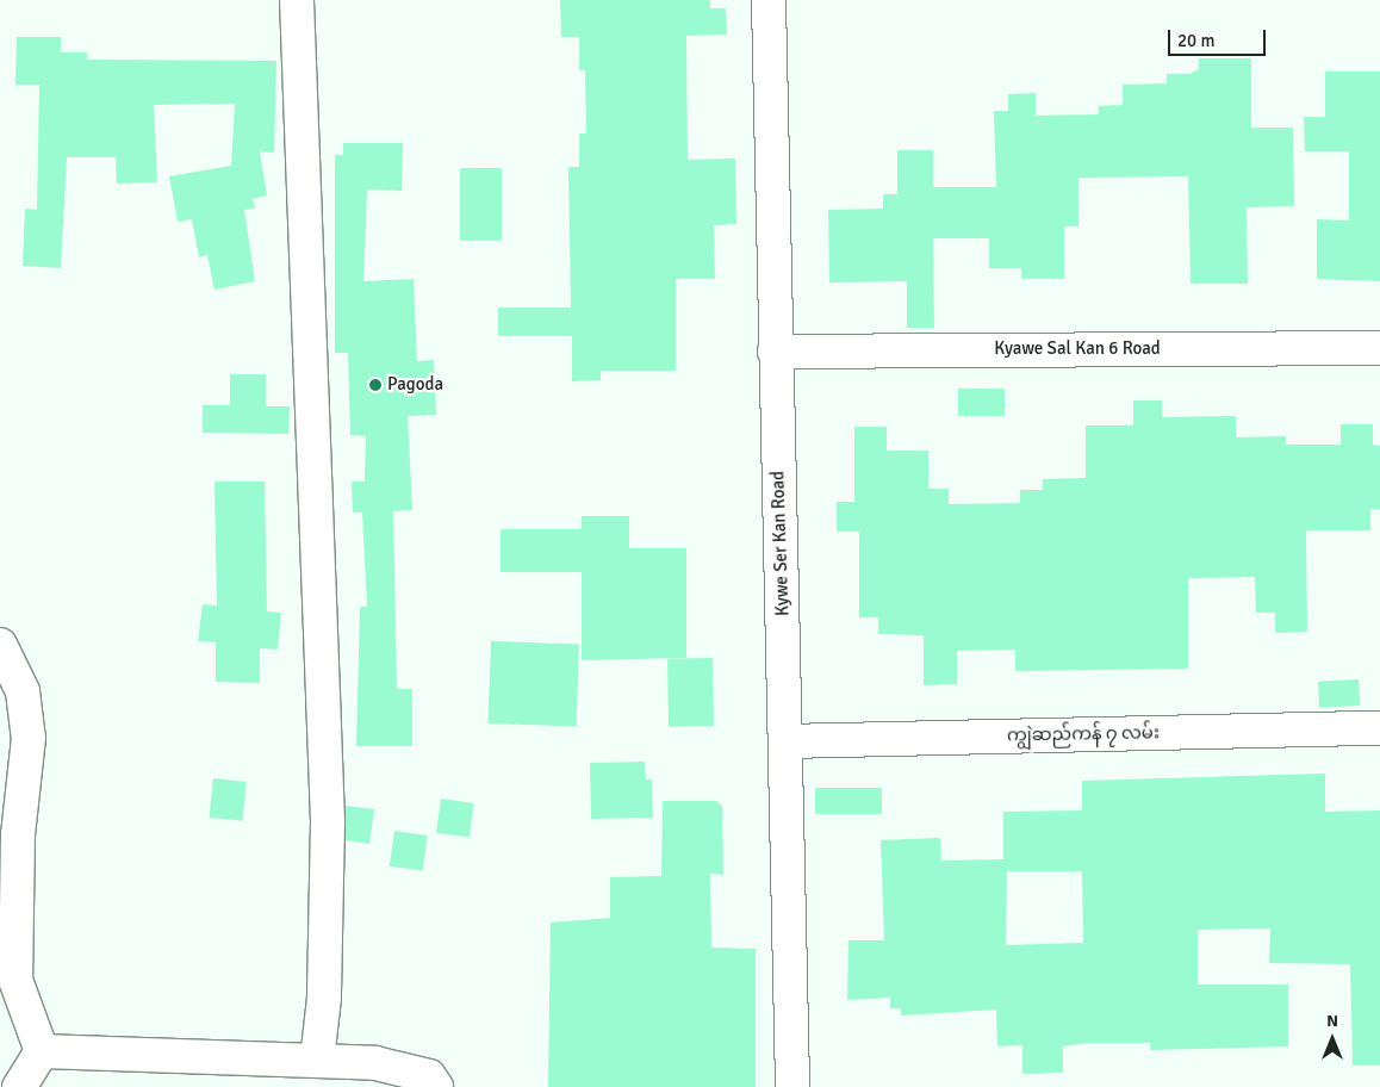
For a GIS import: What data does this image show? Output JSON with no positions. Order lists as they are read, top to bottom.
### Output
{
  "streets": {
    "street": ["Kyawe Sal Kan 6 Road", "Kywe Ser Kan Road", "ကျွဲဆည်ကန် ၇ လမ်း"]
  },
  "crossings": [
    ["Kyawe Sal Kan 6 Road", "Kywe Ser Kan Road"],
    ["Kywe Ser Kan Road", "ကျွဲဆည်ကန် ၇ လမ်း"]
  ],
  "places": ["Pagoda"],
  "scale_bar": "20 m",
  "north": "top"
}
